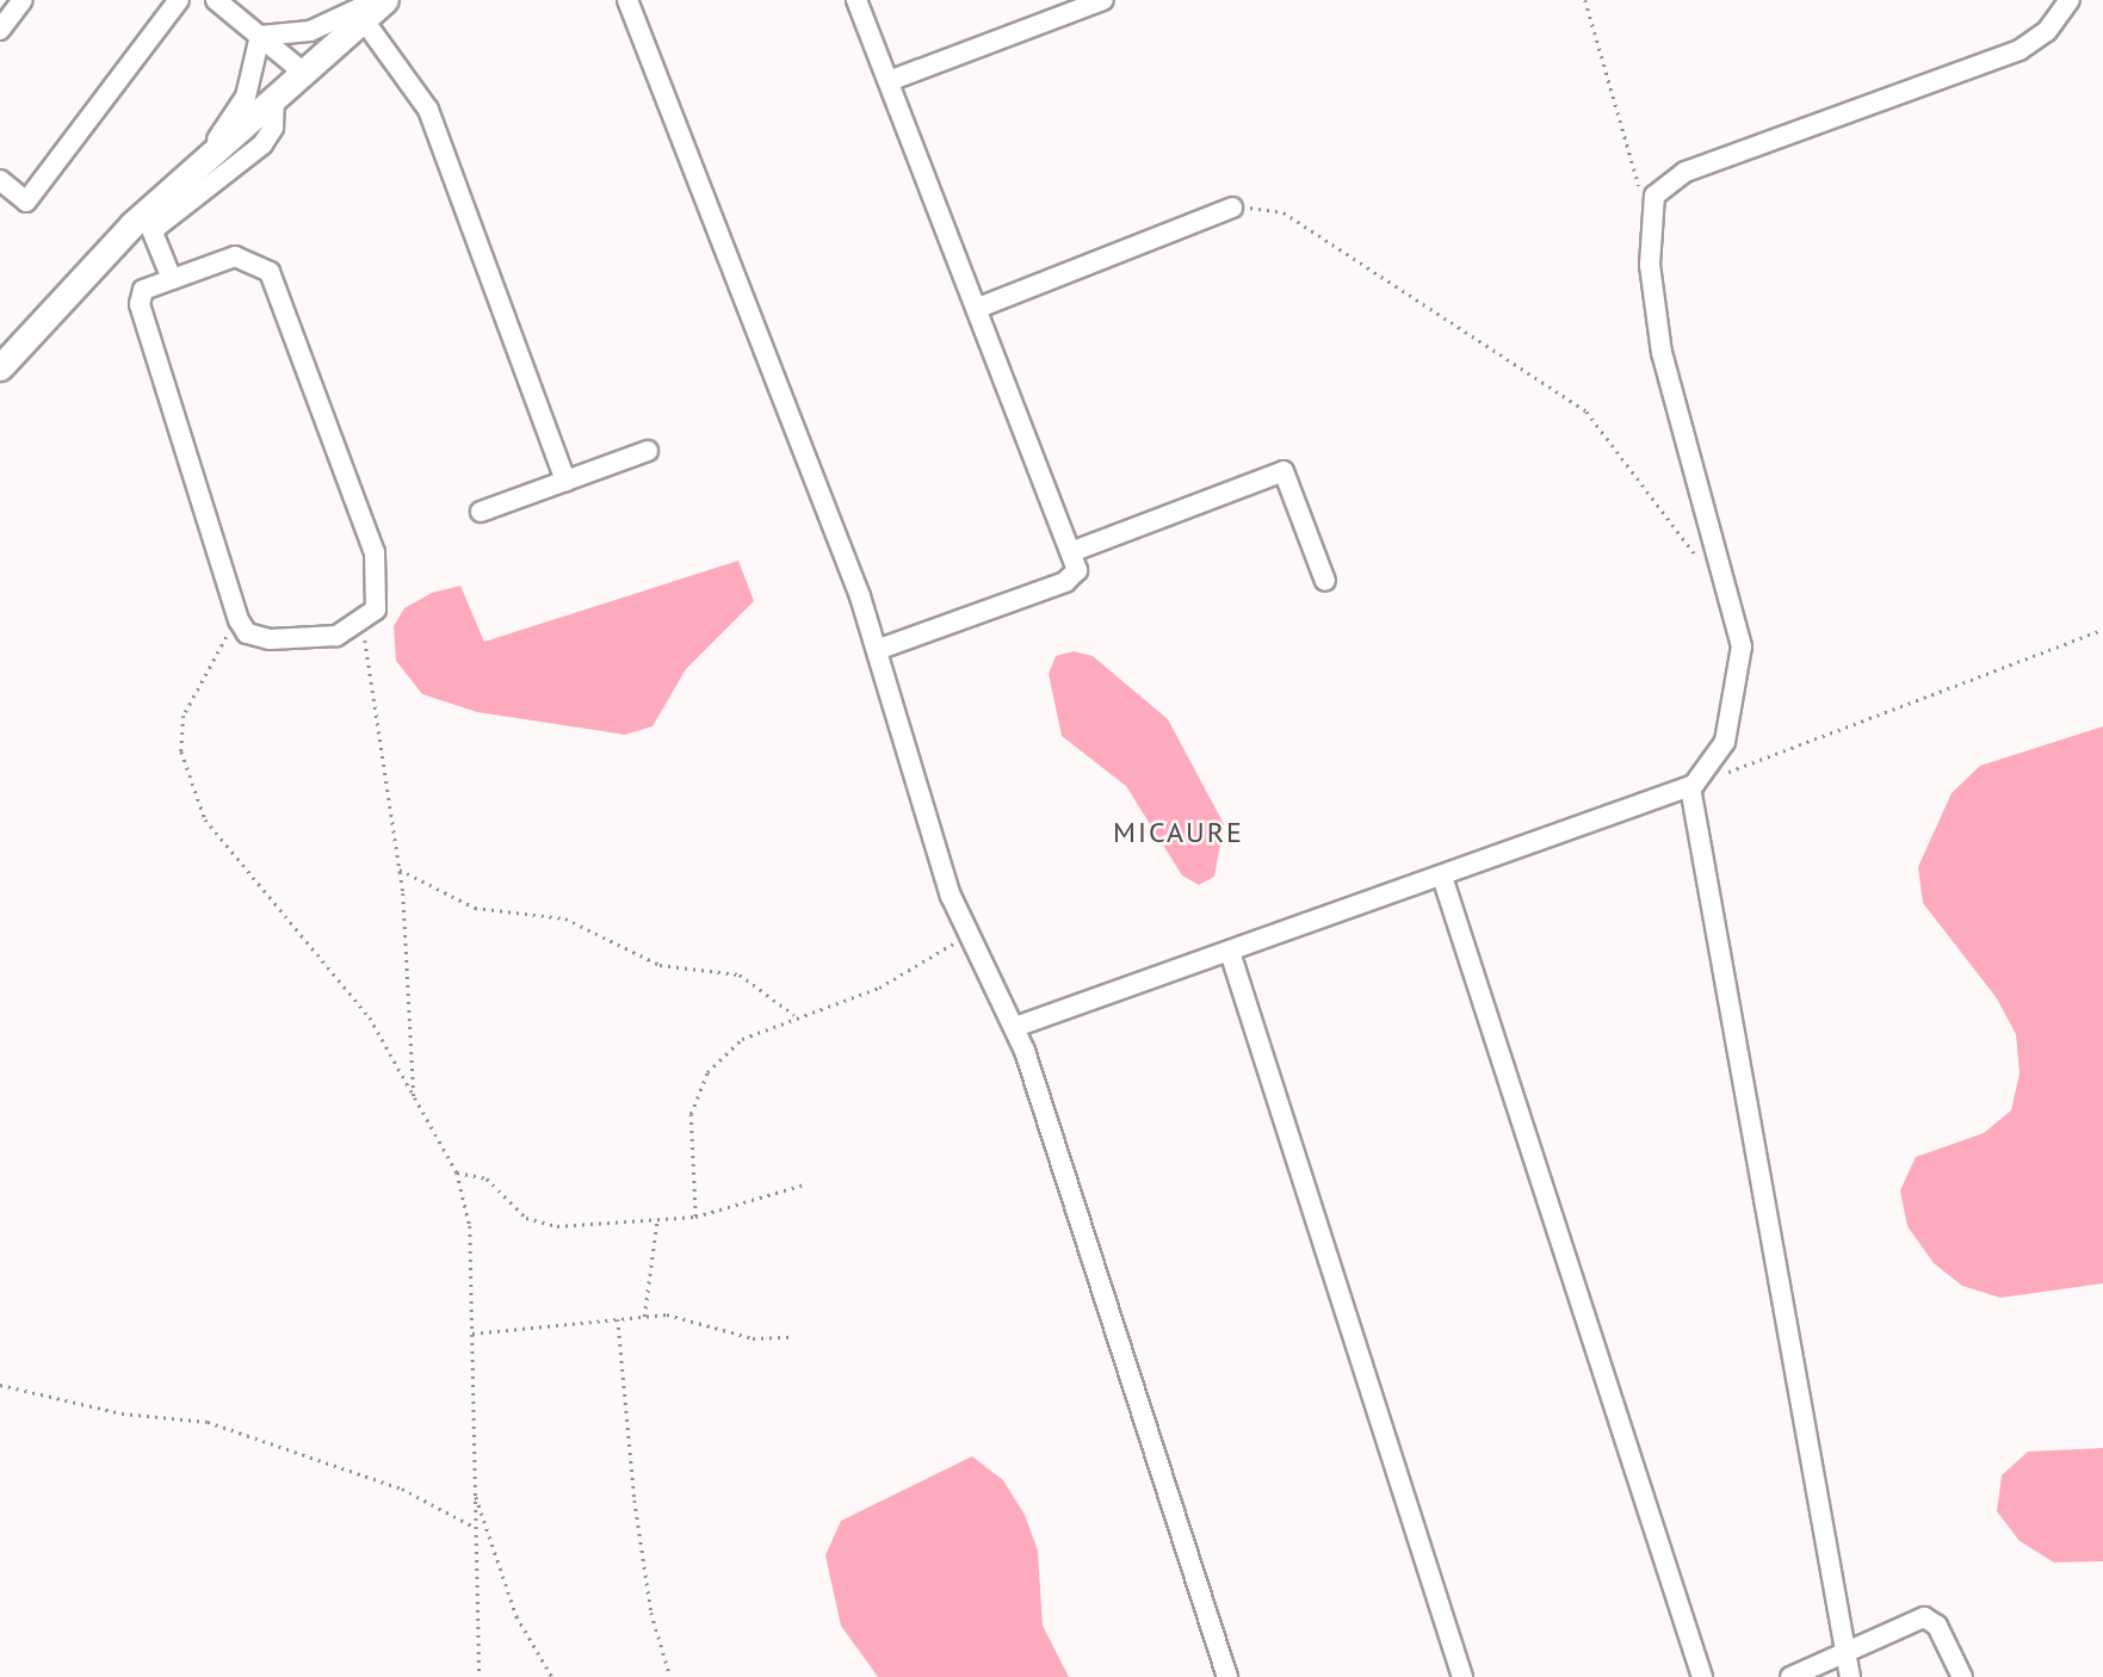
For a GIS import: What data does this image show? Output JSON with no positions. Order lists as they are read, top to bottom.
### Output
{
  "districts": ["MICAURE"]
}
